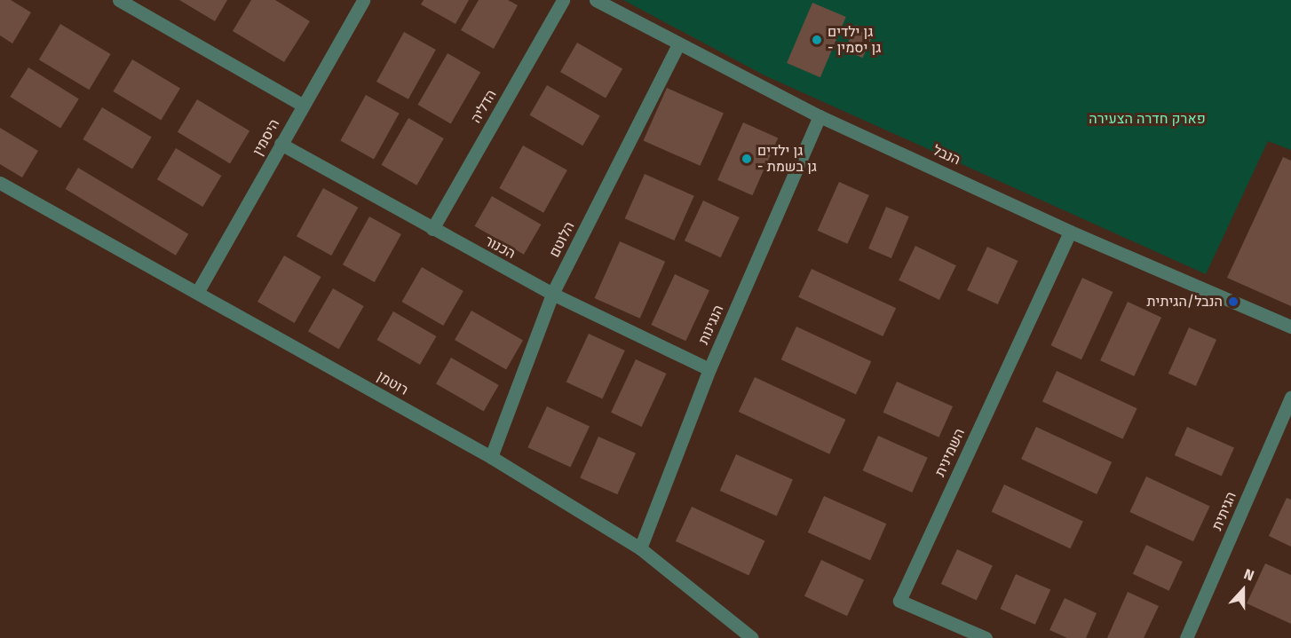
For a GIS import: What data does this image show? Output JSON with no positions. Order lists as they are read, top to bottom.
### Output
{
  "streets": {
    "street": [
      "הדליה",
      "היסמין",
      "הנבל",
      "הלוטם",
      "הכנור",
      "הנגינות",
      "רוטמן",
      "השמינית",
      "הגיתית"
    ]
  },
  "crossings": [
    ["הדליה", "הכנור"],
    ["היסמין", "הכנור"],
    ["היסמין", "רוטמן"],
    ["הנבל", "הלוטם"],
    ["הנבל", "הנגינות"],
    ["הנבל", "השמינית"],
    ["הלוטם", "הכנור"],
    ["הלוטם", "רוטמן"],
    ["הכנור", "הנגינות"],
    ["הנגינות", "רוטמן"]
  ],
  "parks": ["פארק חדרה הצעירה"],
  "places": ["גן ילדים - גן יסמין", "גן ילדים - גן בשמת", "הנבל/הגיתית"],
  "north": "top"
}
